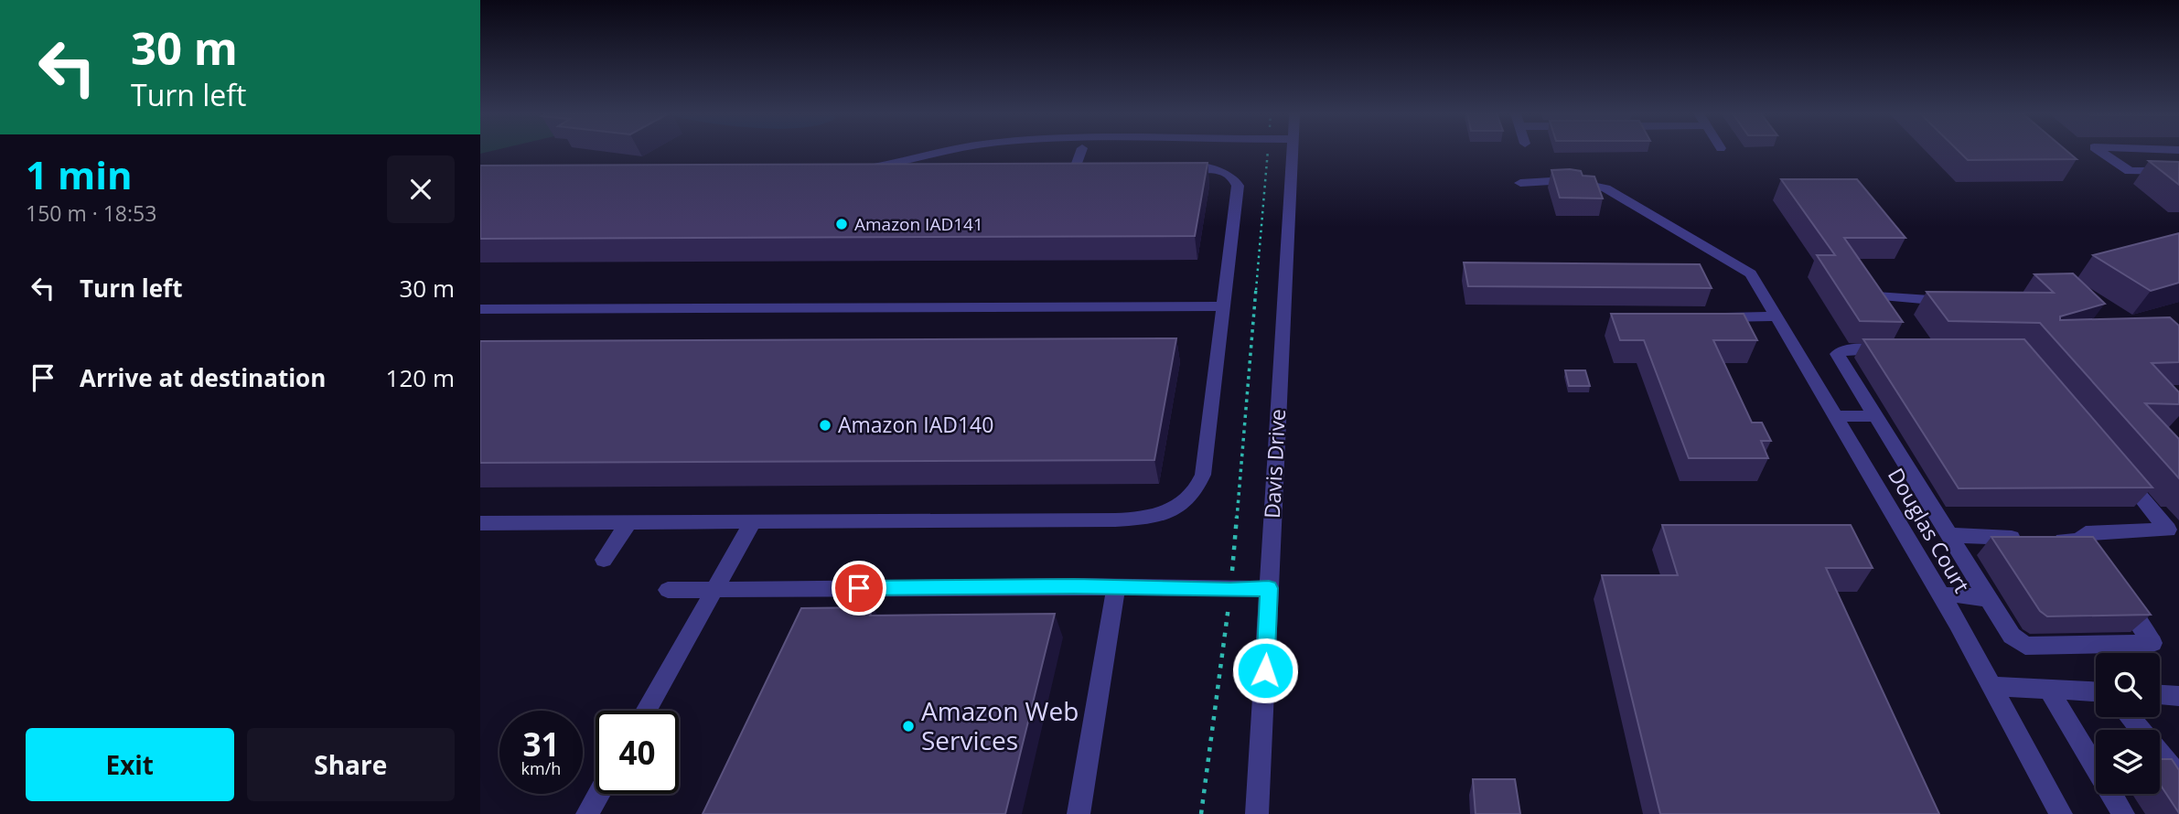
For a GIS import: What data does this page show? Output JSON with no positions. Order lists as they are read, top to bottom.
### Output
{
  "streets": {
    "street": ["Davis Drive", "Douglas Court"]
  },
  "places": ["Amazon IAD141", "Amazon IAD140", "Amazon Web Services"],
  "page": {
    "turn": ["30 m", "Turn left"],
    "heading": ["1 min", "150 m · 18:53"],
    "list": [
      {
        "name": "Turn left",
        "value": "30 m"
      },
      {
        "name": "Arrive at destination",
        "value": "120 m"
      }
    ],
    "speed": "31 km/h",
    "limit": "40",
    "buttons": ["Exit", "Share"]
  }
}
